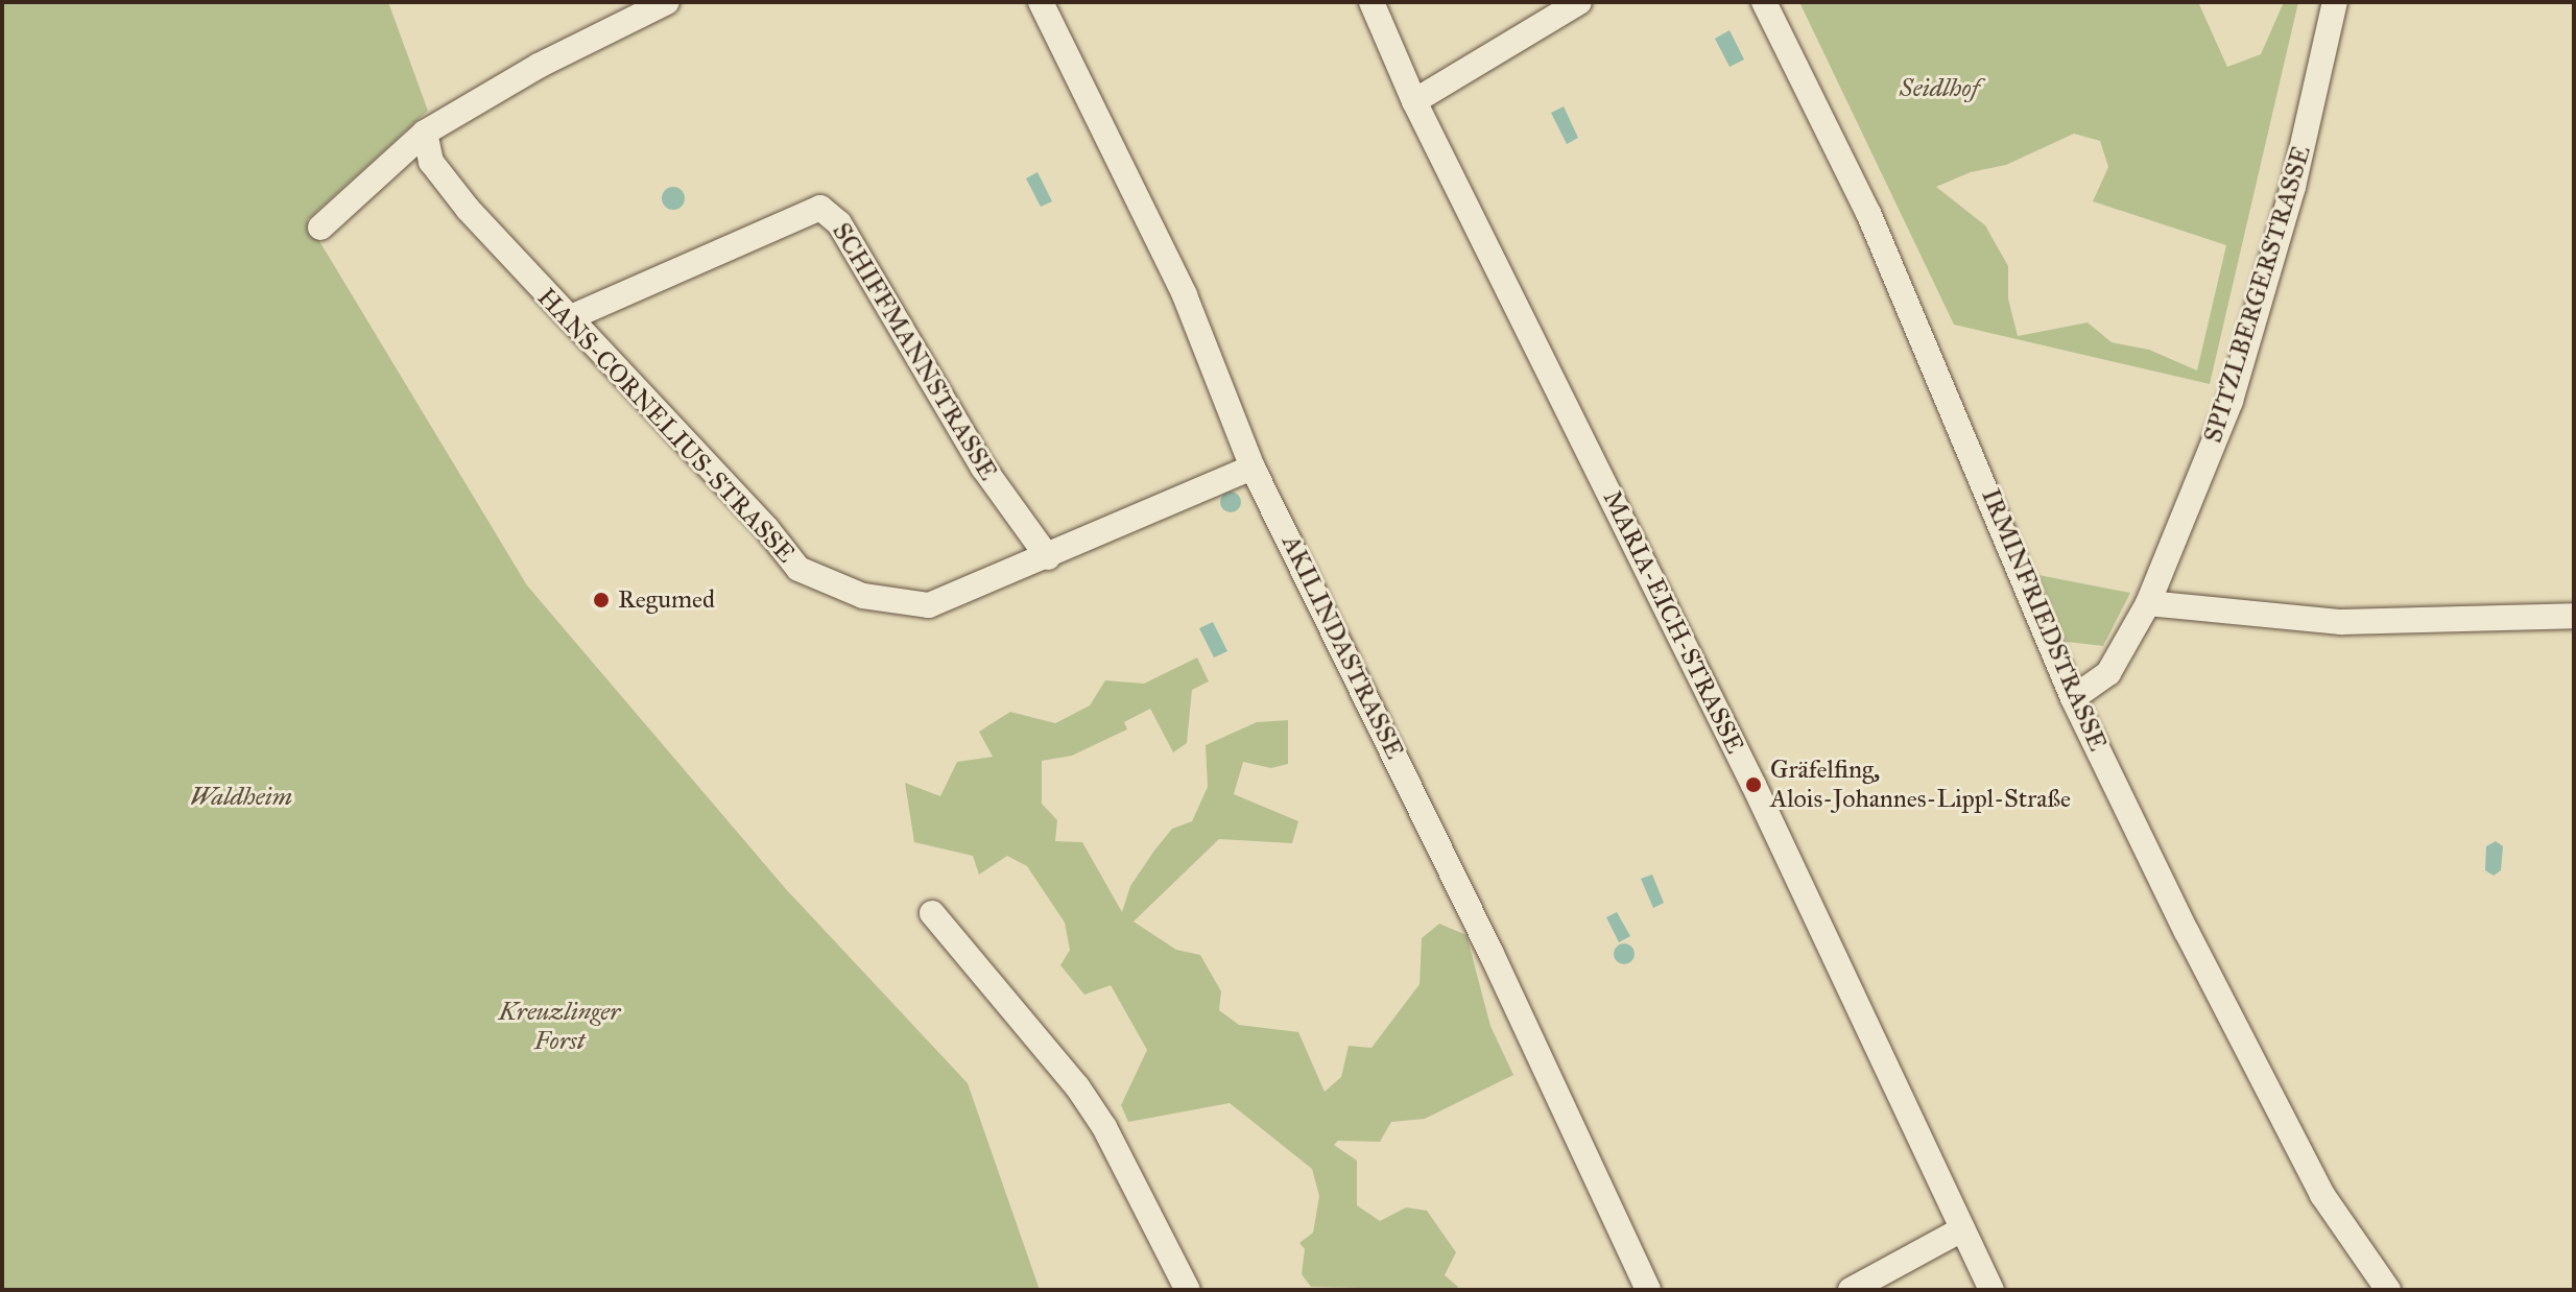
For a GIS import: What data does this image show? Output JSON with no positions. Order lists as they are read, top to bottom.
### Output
{
  "streets": {
    "street": [
      "SPITZLBERGERSTRASSE",
      "SCHIFFMANNSTRASSE",
      "HANS-CORNELIUS-STRASSE",
      "IRMINFRIEDSTRASSE",
      "MARIA-EICH-STRASSE",
      "AKILINDASTRASSE"
    ]
  },
  "crossings": [
    ["SPITZLBERGERSTRASSE", "IRMINFRIEDSTRASSE"],
    ["SCHIFFMANNSTRASSE", "HANS-CORNELIUS-STRASSE"],
    ["HANS-CORNELIUS-STRASSE", "AKILINDASTRASSE"]
  ],
  "parks": ["Seidlhof", "Waldheim", "Kreuzlinger Forst"],
  "places": ["Regumed", "Gräfelfing, Alois-Johannes-Lippl-Straße"]
}
